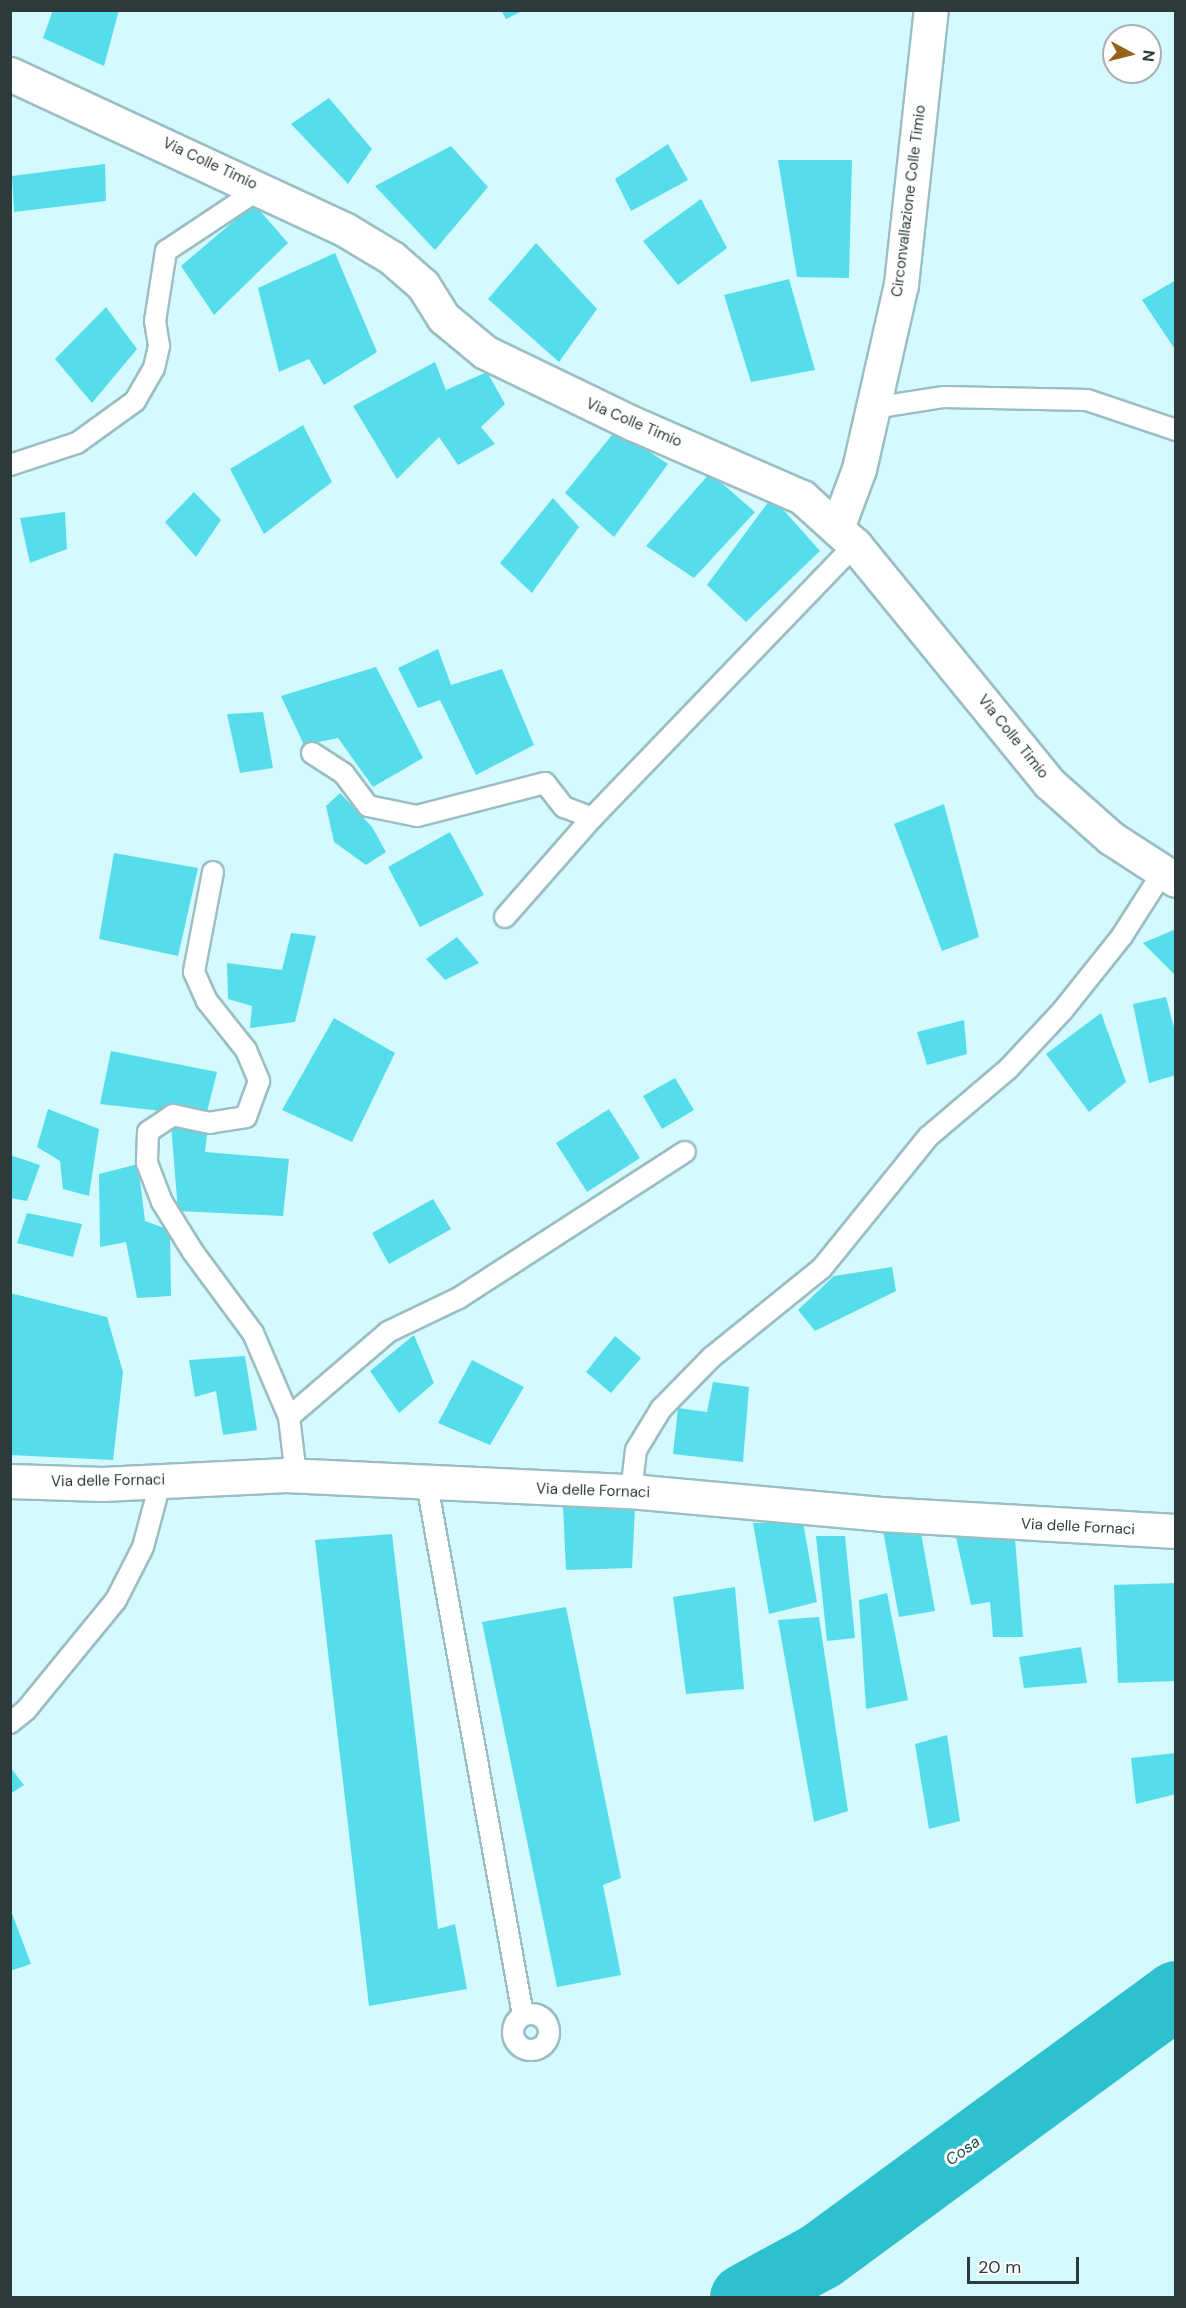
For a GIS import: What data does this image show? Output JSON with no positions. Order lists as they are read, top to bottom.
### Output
{
  "streets": {
    "street": ["Via Colle Timio", "Circonvallazione Colle Timio", "Via delle Fornaci"]
  },
  "crossings": [
    ["Via Colle Timio", "Circonvallazione Colle Timio"]
  ],
  "water": ["Cosa"],
  "scale_bar": "20 m",
  "north": "right"
}
